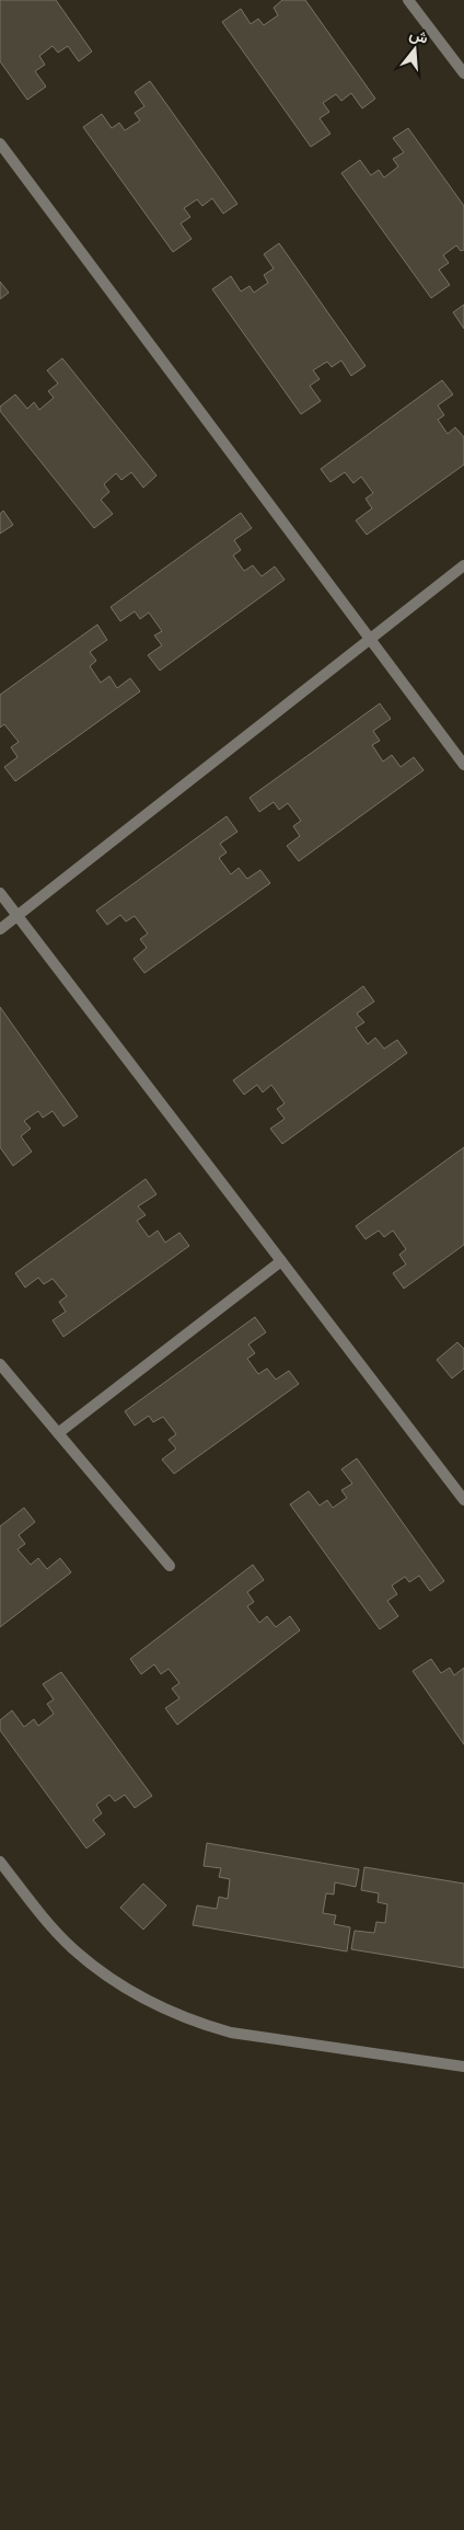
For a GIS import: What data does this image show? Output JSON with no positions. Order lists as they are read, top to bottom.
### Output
{
  "north": "top"
}
